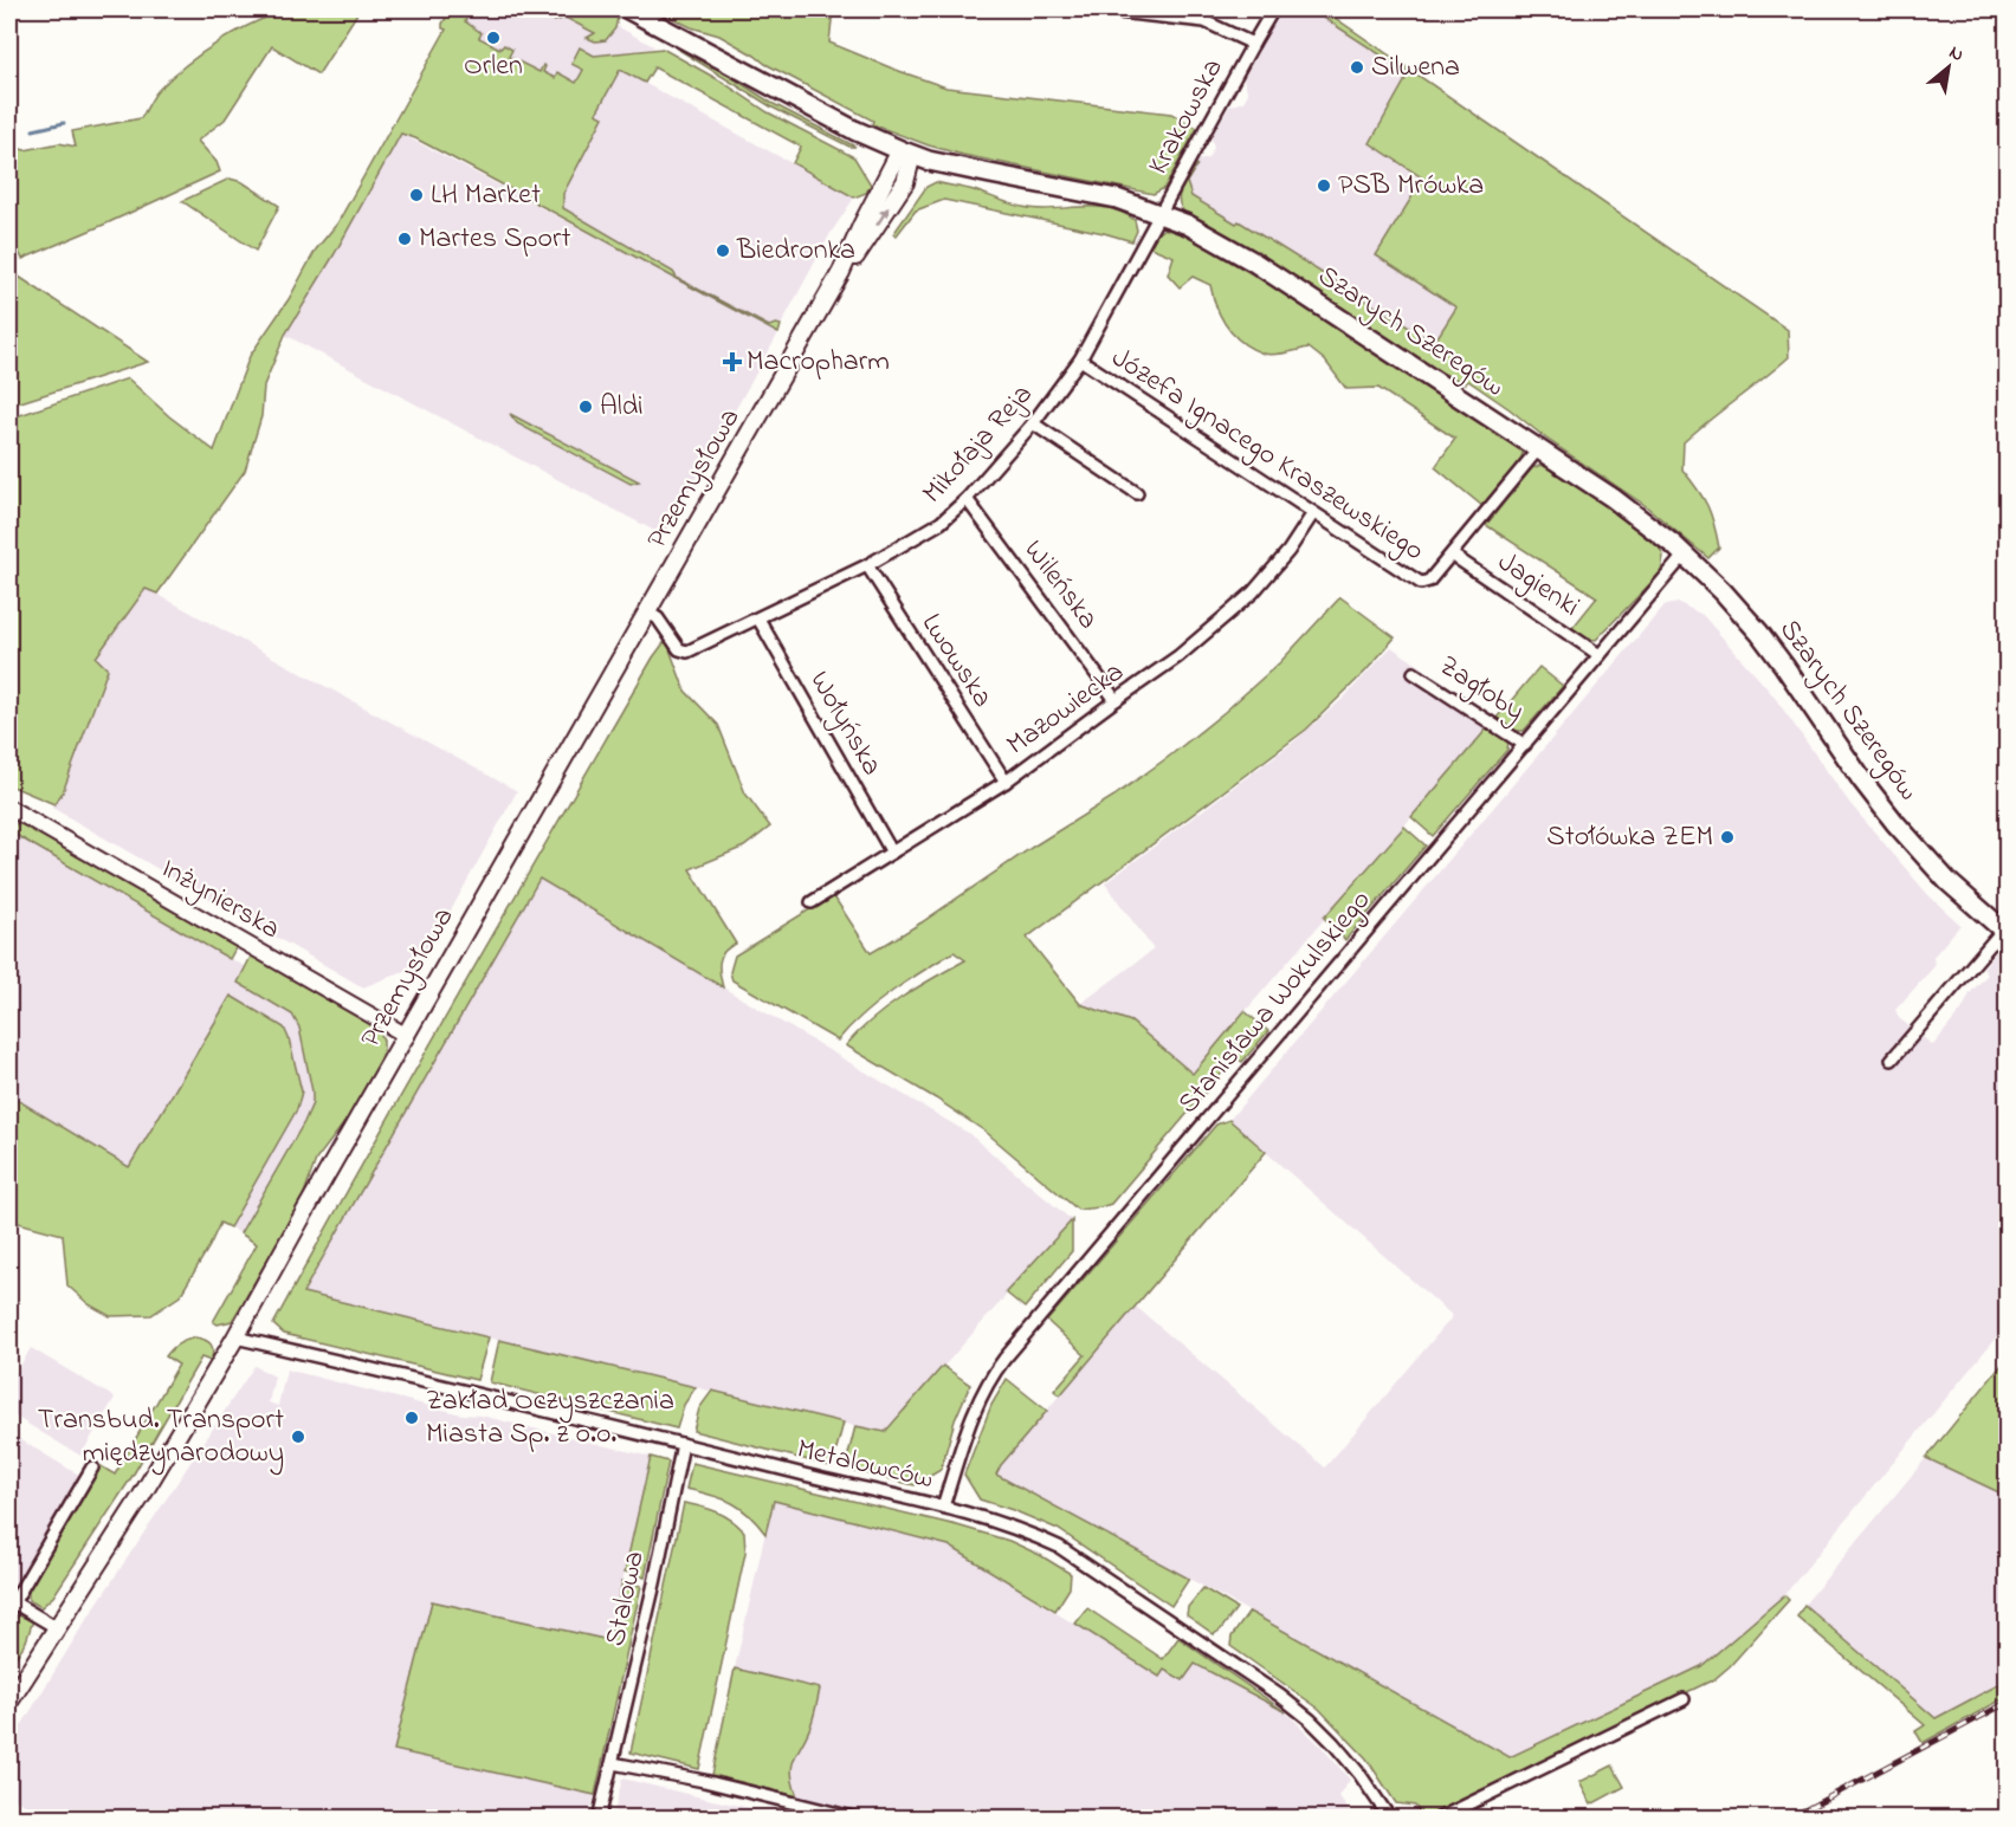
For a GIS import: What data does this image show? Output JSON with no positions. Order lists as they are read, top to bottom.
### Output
{
  "streets": {
    "main road": ["Szarych Szeregów", "Przemysłowa"],
    "street": [
      "Krakowska",
      "Mikołaja Reja",
      "Józefa Ignacego Kraszewskiego",
      "Wileńska",
      "Jagienki",
      "Lwowska",
      "Zagłoby",
      "Mazowiecka",
      "Wołyńska",
      "Inżynierska",
      "Stanisława Wokulskiego",
      "Metalowców",
      "Stalowa"
    ]
  },
  "crossings": [
    ["Krakowska", "Szarych Szeregów"],
    ["Krakowska", "Mikołaja Reja"],
    ["Szarych Szeregów", "Mikołaja Reja"],
    ["Szarych Szeregów", "Józefa Ignacego Kraszewskiego"],
    ["Szarych Szeregów", "Przemysłowa"],
    ["Szarych Szeregów", "Stanisława Wokulskiego"],
    ["Mikołaja Reja", "Józefa Ignacego Kraszewskiego"],
    ["Mikołaja Reja", "Przemysłowa"],
    ["Mikołaja Reja", "Wileńska"],
    ["Mikołaja Reja", "Lwowska"],
    ["Mikołaja Reja", "Wołyńska"],
    ["Józefa Ignacego Kraszewskiego", "Jagienki"],
    ["Józefa Ignacego Kraszewskiego", "Mazowiecka"],
    ["Przemysłowa", "Inżynierska"],
    ["Przemysłowa", "Metalowców"],
    ["Wileńska", "Mazowiecka"],
    ["Jagienki", "Stanisława Wokulskiego"],
    ["Lwowska", "Mazowiecka"],
    ["Zagłoby", "Stanisława Wokulskiego"],
    ["Mazowiecka", "Wołyńska"],
    ["Stanisława Wokulskiego", "Metalowców"],
    ["Metalowców", "Stalowa"]
  ],
  "places": {
    "other": [
      "Orlen",
      "Silwena",
      "PSB Mrówka",
      "LH Market",
      "Martes Sport",
      "Biedronka",
      "Aldi",
      "Stołówka ZEM",
      "Zakład Oczyszczania Miasta Sp. z o.o.",
      "Transbud. Transport międzynarodowy"
    ],
    "health": ["Macropharm"]
  },
  "north": "top right"
}
